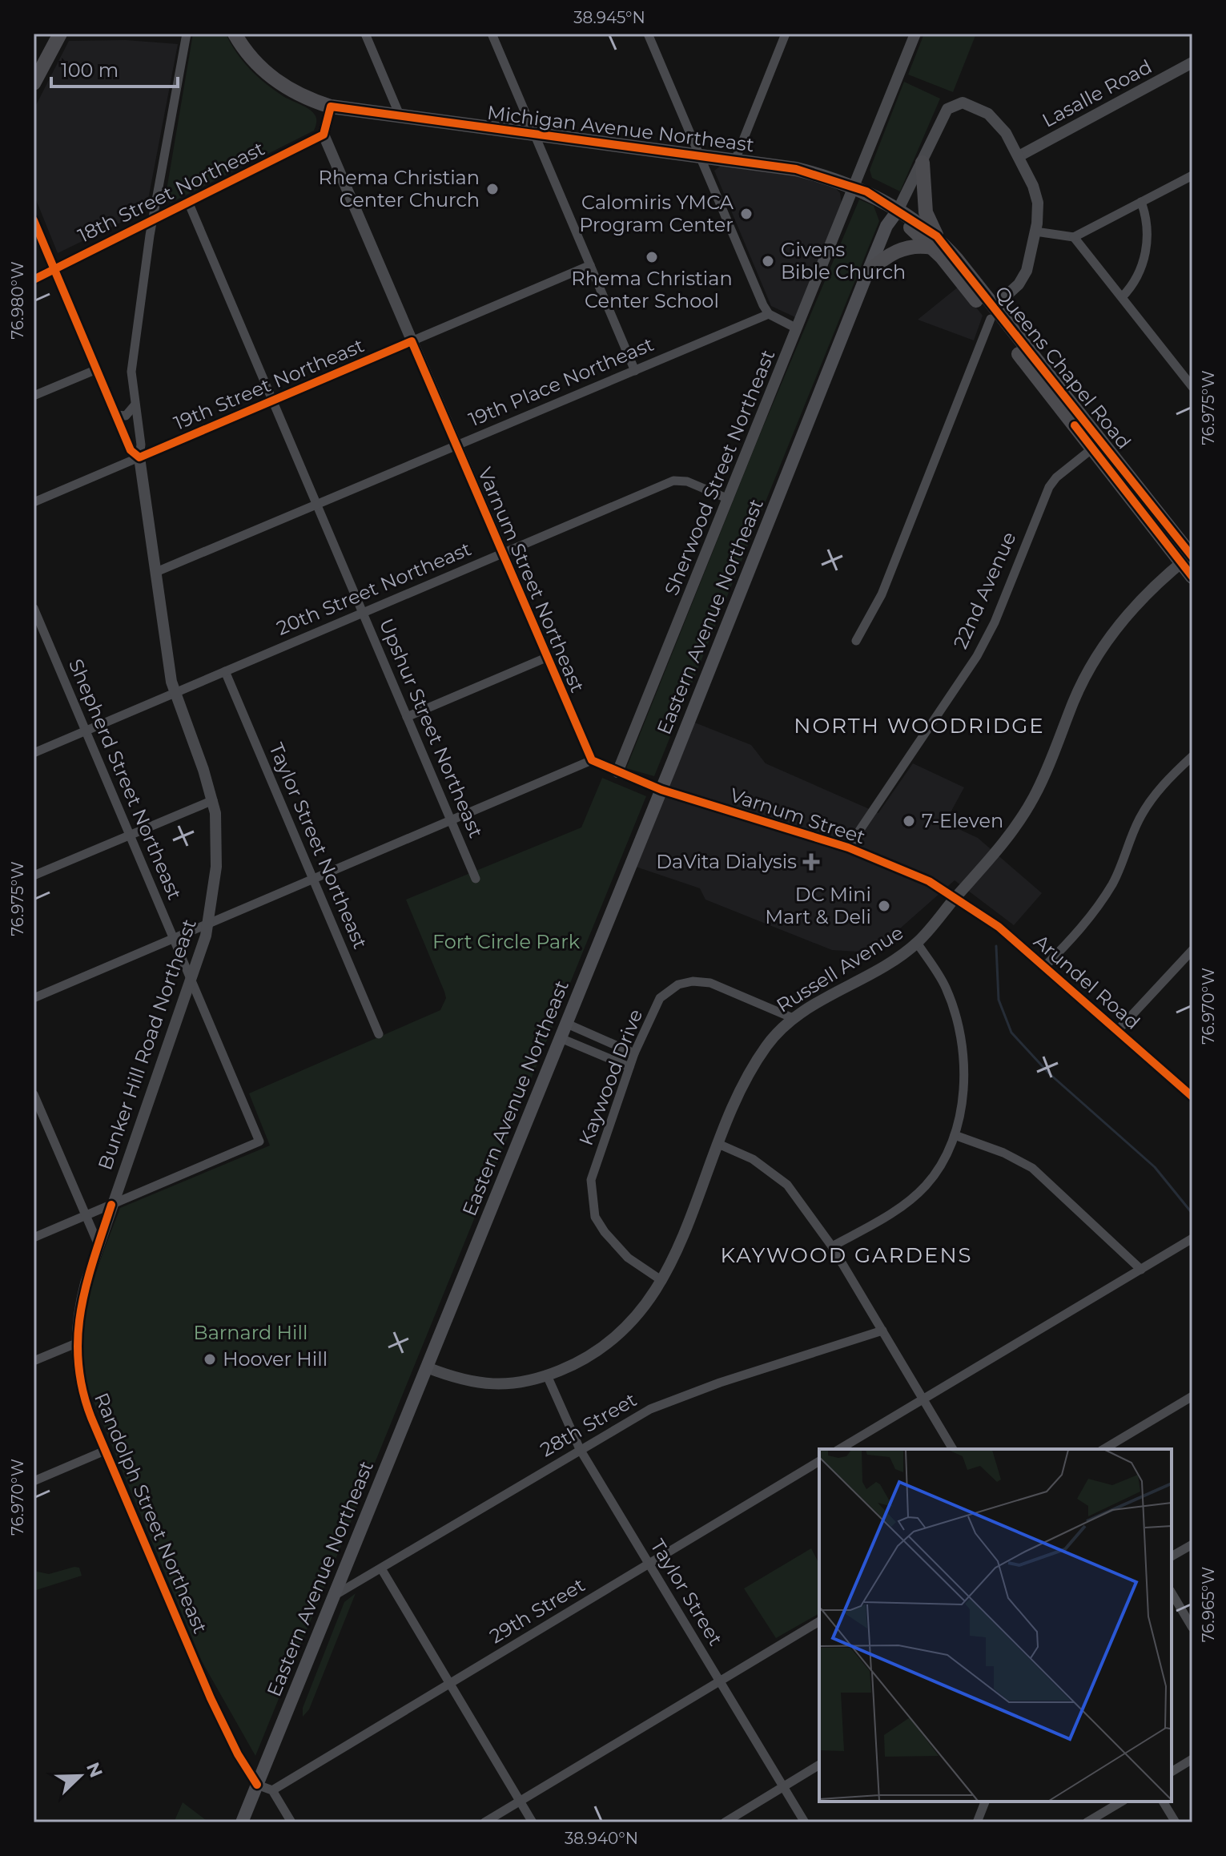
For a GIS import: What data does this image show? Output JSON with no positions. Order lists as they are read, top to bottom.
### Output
{
  "streets": {
    "main road": ["Michigan Avenue Northeast", "Queens Chapel Road", "Eastern Avenue Northeast"],
    "street": [
      "Lasalle Road",
      "18th Street Northeast",
      "19th Place Northeast",
      "19th Street Northeast",
      "Sherwood Street Northeast",
      "Varnum Street Northeast",
      "20th Street Northeast",
      "22nd Avenue",
      "Upshur Street Northeast",
      "Shepherd Street Northeast",
      "Varnum Street",
      "Taylor Street Northeast",
      "Russell Avenue",
      "Arundel Road",
      "Bunker Hill Road Northeast",
      "Kaywood Drive",
      "28th Street",
      "Randolph Street Northeast",
      "Taylor Street",
      "29th Street"
    ]
  },
  "crossings": [
    ["Michigan Avenue Northeast", "Queens Chapel Road"],
    ["Michigan Avenue Northeast", "Sherwood Street Northeast"],
    ["Michigan Avenue Northeast", "Eastern Avenue Northeast"],
    ["18th Street Northeast", "Varnum Street Northeast"],
    ["18th Street Northeast", "Upshur Street Northeast"],
    ["18th Street Northeast", "Bunker Hill Road Northeast"],
    ["Queens Chapel Road", "22nd Avenue"],
    ["Queens Chapel Road", "Eastern Avenue Northeast"],
    ["Queens Chapel Road", "Russell Avenue"],
    ["19th Place Northeast", "Varnum Street Northeast"],
    ["19th Place Northeast", "Upshur Street Northeast"],
    ["19th Place Northeast", "Bunker Hill Road Northeast"],
    ["19th Street Northeast", "Varnum Street Northeast"],
    ["19th Street Northeast", "Upshur Street Northeast"],
    ["19th Street Northeast", "Bunker Hill Road Northeast"],
    ["Sherwood Street Northeast", "20th Street Northeast"],
    ["Varnum Street Northeast", "20th Street Northeast"],
    ["20th Street Northeast", "Upshur Street Northeast"],
    ["20th Street Northeast", "Shepherd Street Northeast"],
    ["20th Street Northeast", "Taylor Street Northeast"],
    ["20th Street Northeast", "Bunker Hill Road Northeast"],
    ["22nd Avenue", "Varnum Street"],
    ["Eastern Avenue Northeast", "Varnum Street"],
    ["Eastern Avenue Northeast", "Russell Avenue"],
    ["Eastern Avenue Northeast", "28th Street"],
    ["Eastern Avenue Northeast", "Randolph Street Northeast"],
    ["Shepherd Street Northeast", "Bunker Hill Road Northeast"],
    ["Shepherd Street Northeast", "Randolph Street Northeast"],
    ["Varnum Street", "Russell Avenue"],
    ["Varnum Street", "Arundel Road"],
    ["Russell Avenue", "Arundel Road"],
    ["Russell Avenue", "Kaywood Drive"],
    ["Russell Avenue", "Taylor Street"],
    ["Bunker Hill Road Northeast", "Randolph Street Northeast"],
    ["28th Street", "Taylor Street"],
    ["Taylor Street", "29th Street"]
  ],
  "districts": ["NORTH WOODRIDGE", "KAYWOOD GARDENS"],
  "parks": ["Fort Circle Park", "Barnard Hill"],
  "places": {
    "other": [
      "Rhema Christian Center Church",
      "Calomiris YMCA Program Center",
      "Rhema Christian Center School",
      "Givens Bible Church",
      "7-Eleven",
      "DC Mini Mart & Deli",
      "Hoover Hill"
    ],
    "health": ["DaVita Dialysis"]
  },
  "scale_bar": "100 m",
  "north": "top right",
  "coordinates": [
    "38.945°N",
    "76.980°W",
    "76.975°W",
    "76.970°W",
    "76.965°W",
    "38.940°N"
  ]
}
